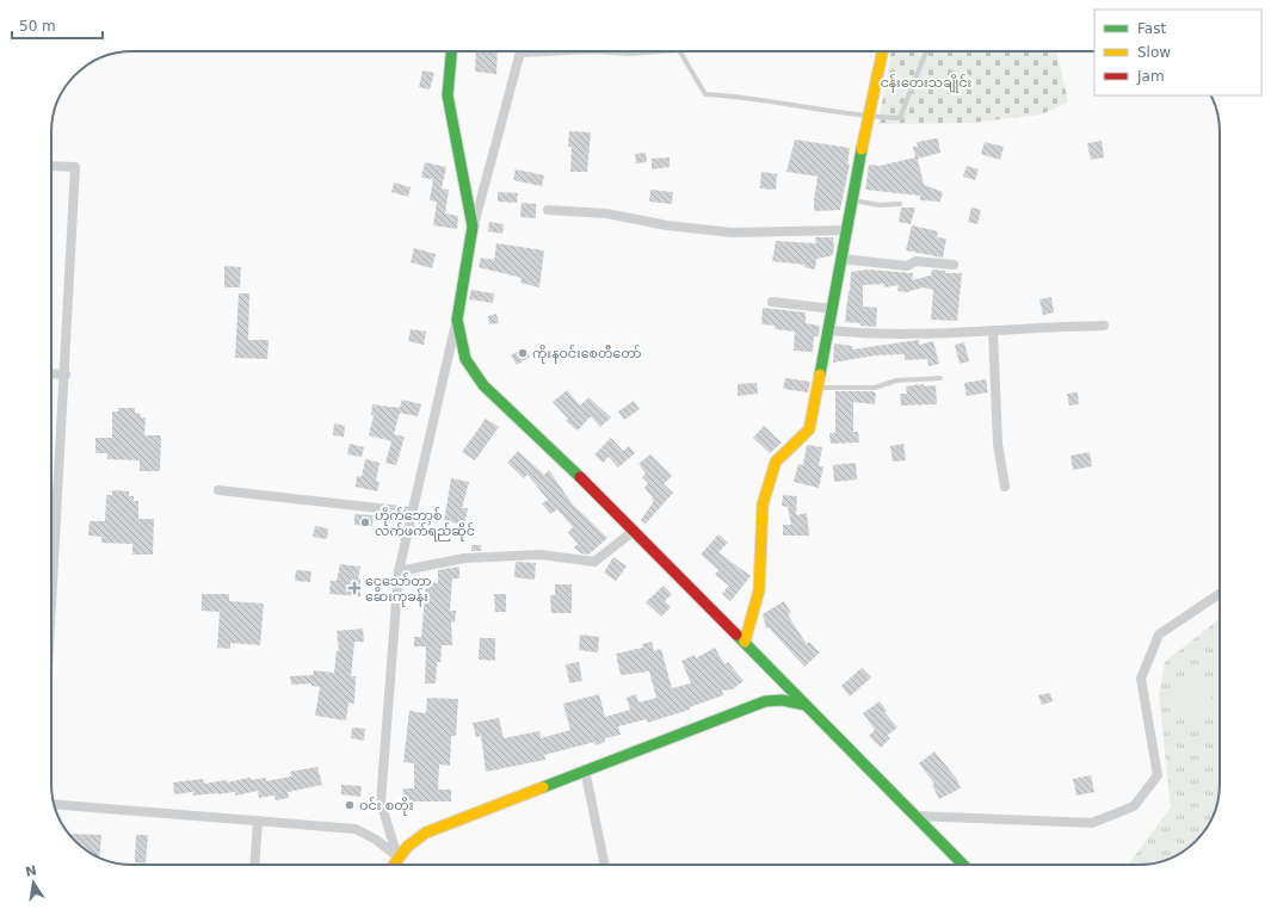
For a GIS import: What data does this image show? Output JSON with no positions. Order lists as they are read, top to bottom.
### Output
{
  "parks": ["ငန်းတေးသချိုင်း"],
  "places": {
    "other": ["ကိုးနဝင်းစေတီတော်", "ဟိုက်ဘော့စ် လက်ဖက်ရည်ဆိုင်", "ဝင်း စတိုး"],
    "health": ["ငွေသော်တာ ဆေးကုခန်း"]
  },
  "legend": ["Fast", "Slow", "Jam"],
  "scale_bar": "50 m",
  "north": "top"
}
